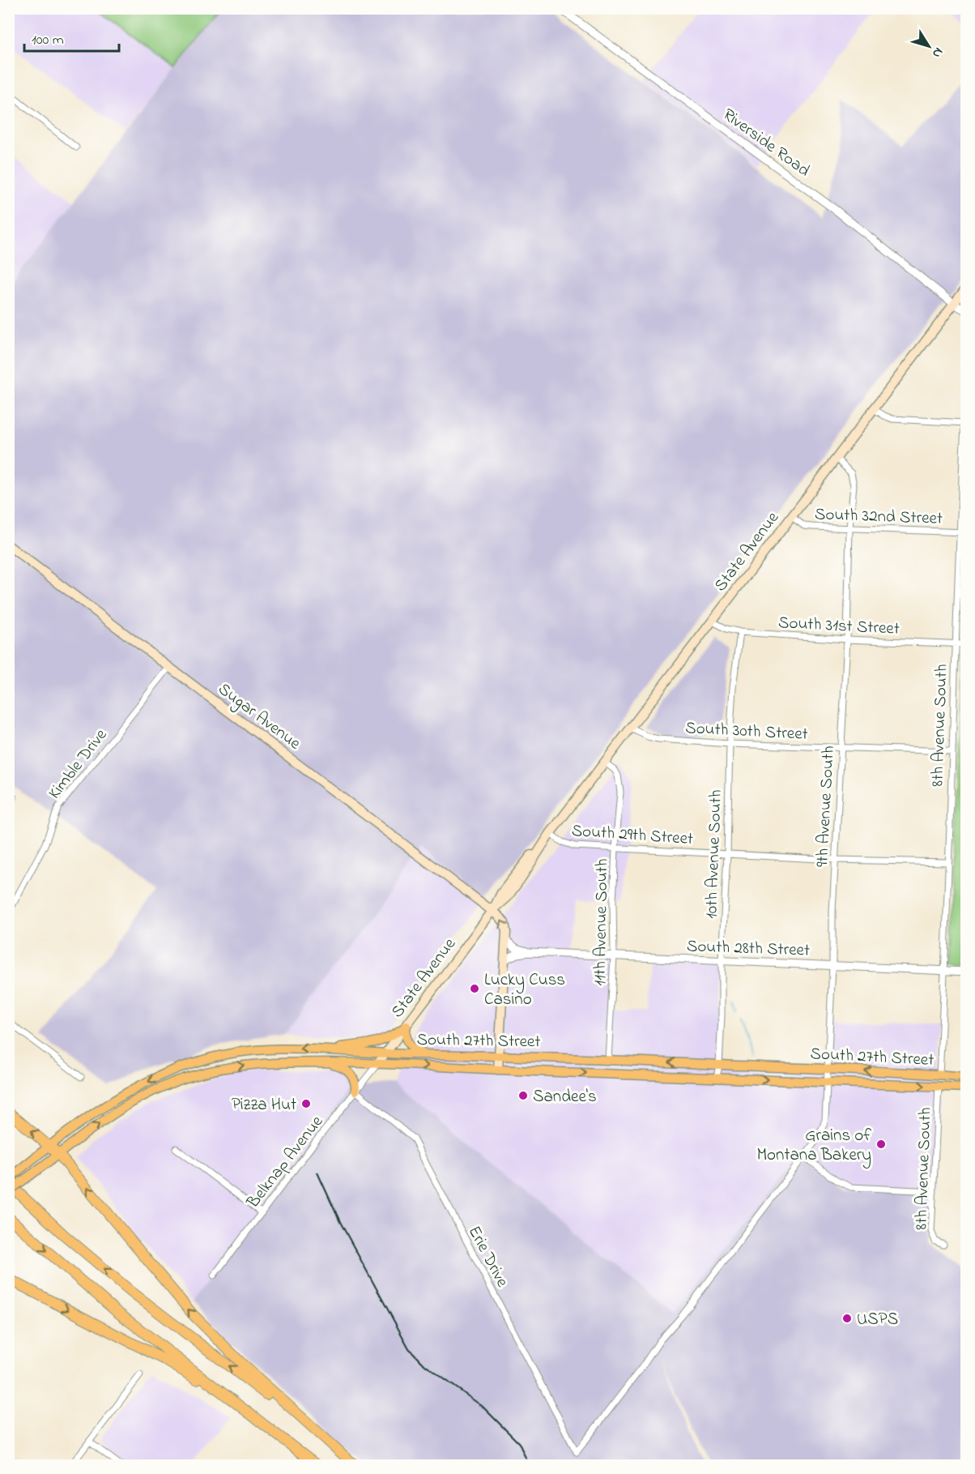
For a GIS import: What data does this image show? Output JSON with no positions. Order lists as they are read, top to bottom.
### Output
{
  "streets": {
    "main road": ["State Avenue", "Sugar Avenue", "South 27th Street"],
    "street": [
      "Riverside Road",
      "South 32nd Street",
      "South 31st Street",
      "8th Avenue South",
      "South 30th Street",
      "Kimble Drive",
      "9th Avenue South",
      "South 29th Street",
      "10th Avenue South",
      "11th Avenue South",
      "South 28th Street",
      "Belknap Avenue",
      "Erie Drive"
    ]
  },
  "crossings": [
    ["Riverside Road", "State Avenue"],
    ["South 32nd Street", "State Avenue"],
    ["South 32nd Street", "8th Avenue South"],
    ["South 32nd Street", "9th Avenue South"],
    ["State Avenue", "South 31st Street"],
    ["State Avenue", "Sugar Avenue"],
    ["State Avenue", "South 30th Street"],
    ["State Avenue", "9th Avenue South"],
    ["State Avenue", "South 29th Street"],
    ["State Avenue", "11th Avenue South"],
    ["State Avenue", "South 27th Street"],
    ["State Avenue", "Belknap Avenue"],
    ["South 31st Street", "8th Avenue South"],
    ["South 31st Street", "9th Avenue South"],
    ["South 31st Street", "10th Avenue South"],
    ["Sugar Avenue", "Kimble Drive"],
    ["8th Avenue South", "South 30th Street"],
    ["8th Avenue South", "South 29th Street"],
    ["8th Avenue South", "South 28th Street"],
    ["8th Avenue South", "South 27th Street"],
    ["South 30th Street", "9th Avenue South"],
    ["South 30th Street", "10th Avenue South"],
    ["9th Avenue South", "South 29th Street"],
    ["9th Avenue South", "South 28th Street"],
    ["9th Avenue South", "South 27th Street"],
    ["9th Avenue South", "Erie Drive"],
    ["South 29th Street", "10th Avenue South"],
    ["South 29th Street", "11th Avenue South"],
    ["10th Avenue South", "South 28th Street"],
    ["10th Avenue South", "South 27th Street"],
    ["11th Avenue South", "South 28th Street"],
    ["11th Avenue South", "South 27th Street"],
    ["South 27th Street", "Belknap Avenue"],
    ["Belknap Avenue", "Erie Drive"]
  ],
  "places": [
    "Lucky Cuss Casino",
    "Sandee's",
    "Pizza Hut",
    "Grains of Montana Bakery",
    "USPS"
  ],
  "scale_bar": "100 m",
  "north": "bottom right"
}
